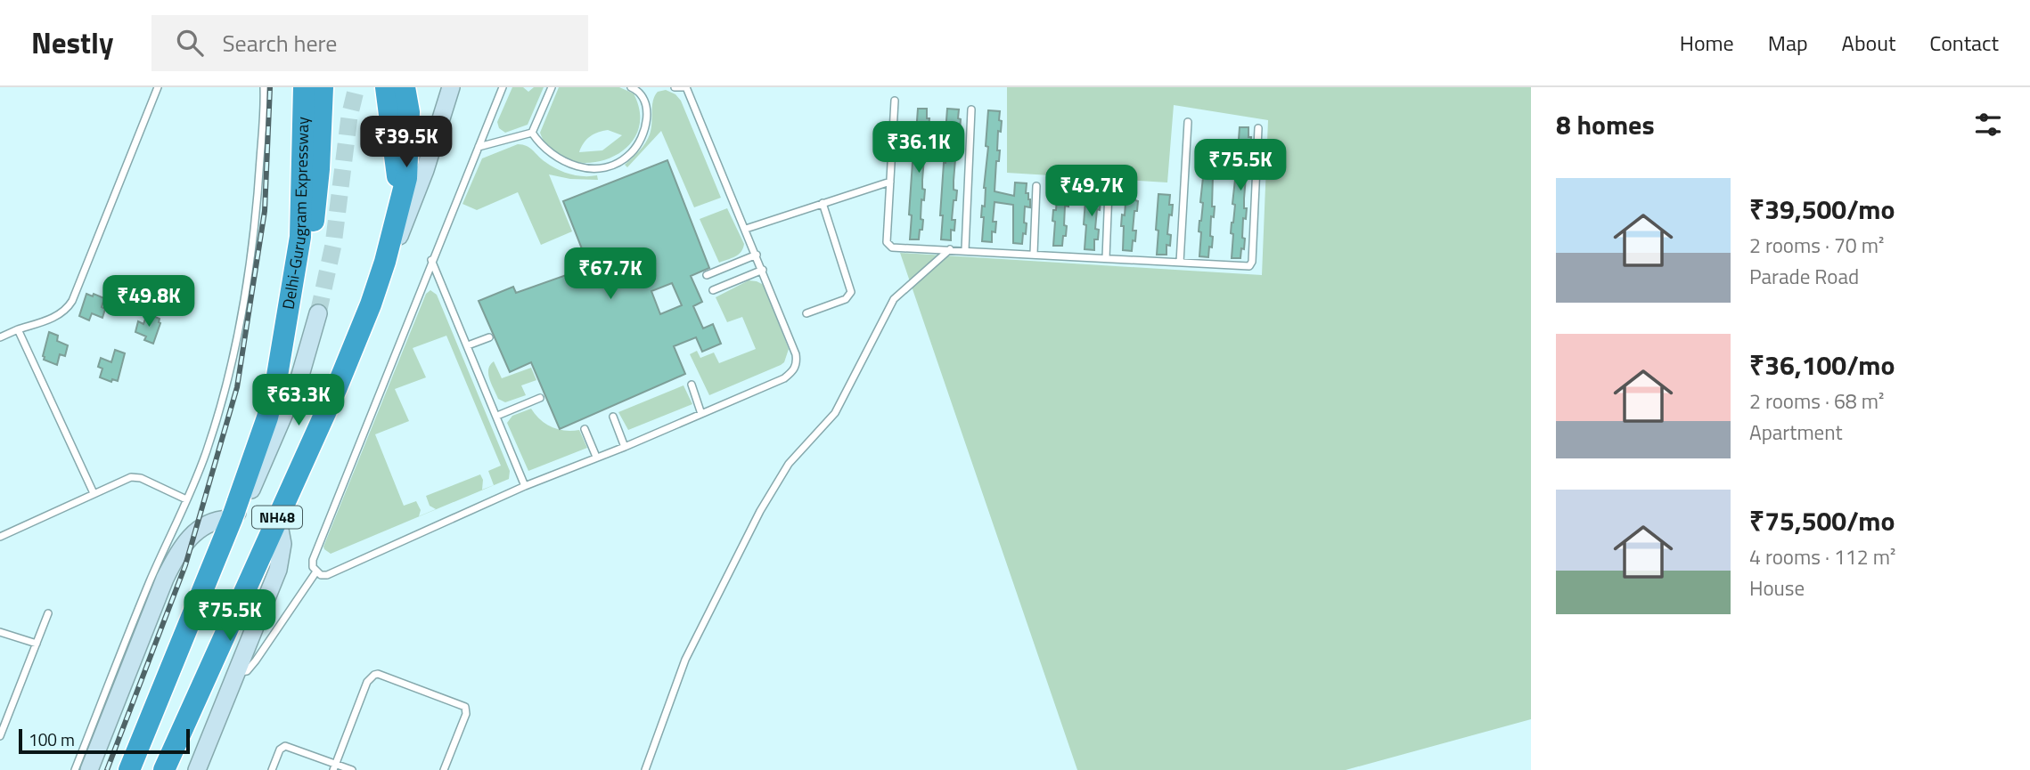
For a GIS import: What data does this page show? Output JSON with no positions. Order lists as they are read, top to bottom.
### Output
{
  "streets": {
    "highway": ["Delhi-Gurugram Expressway", "NH48"]
  },
  "crossings": [
    ["Delhi-Gurugram Expressway", "NH48"]
  ],
  "scale_bar": "100 m",
  "page": {
    "header": "Nestly",
    "search": "Search here",
    "nav": [
      "Home",
      "Map",
      "About",
      "Contact"
    ],
    "heading": "8 homes",
    "price": [
      "₹39.5K",
      "₹36.1K",
      "₹75.5K",
      "₹49.7K",
      "₹67.7K",
      "₹49.8K",
      "₹63.3K",
      "₹75.5K"
    ],
    "list": [
      {
        "name": "₹39,500/mo",
        "note": "2 rooms · 70 m² · Parade Road"
      },
      {
        "name": "₹36,100/mo",
        "note": "2 rooms · 68 m² · Apartment"
      },
      {
        "name": "₹75,500/mo",
        "note": "4 rooms · 112 m² · House"
      }
    ],
    "scale": "100 m"
  }
}
